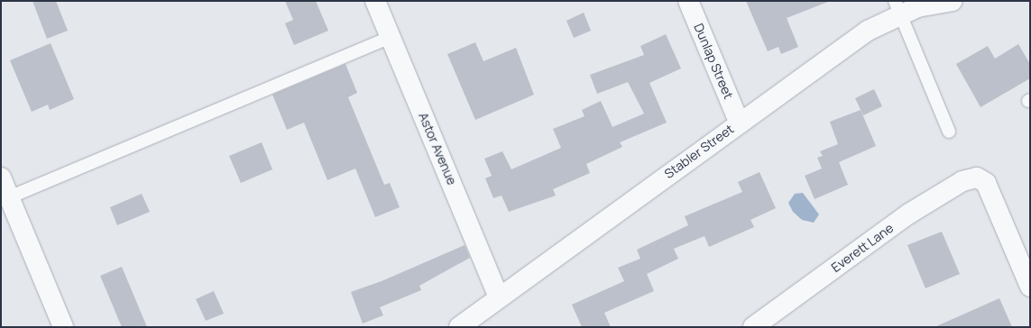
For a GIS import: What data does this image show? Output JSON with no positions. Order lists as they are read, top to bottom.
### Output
{
  "streets": {
    "street": [
      "Dunlap Street",
      "Astor Avenue",
      "Stabler Street",
      "Everett Lane"
    ]
  },
  "crossings": [
    ["Dunlap Street", "Stabler Street"],
    ["Astor Avenue", "Stabler Street"]
  ]
}
